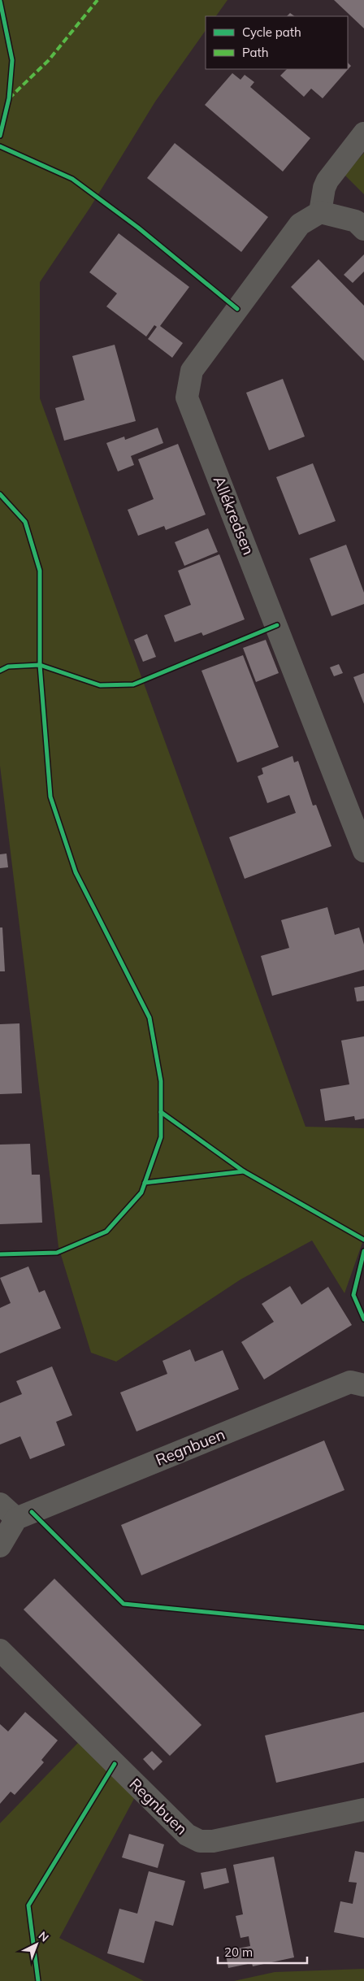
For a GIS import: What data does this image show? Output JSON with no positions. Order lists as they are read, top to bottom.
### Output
{
  "streets": {
    "street": ["Allékredsen", "Regnbuen"]
  },
  "legend": ["Cycle path", "Path"],
  "scale_bar": "20 m",
  "north": "top right"
}
